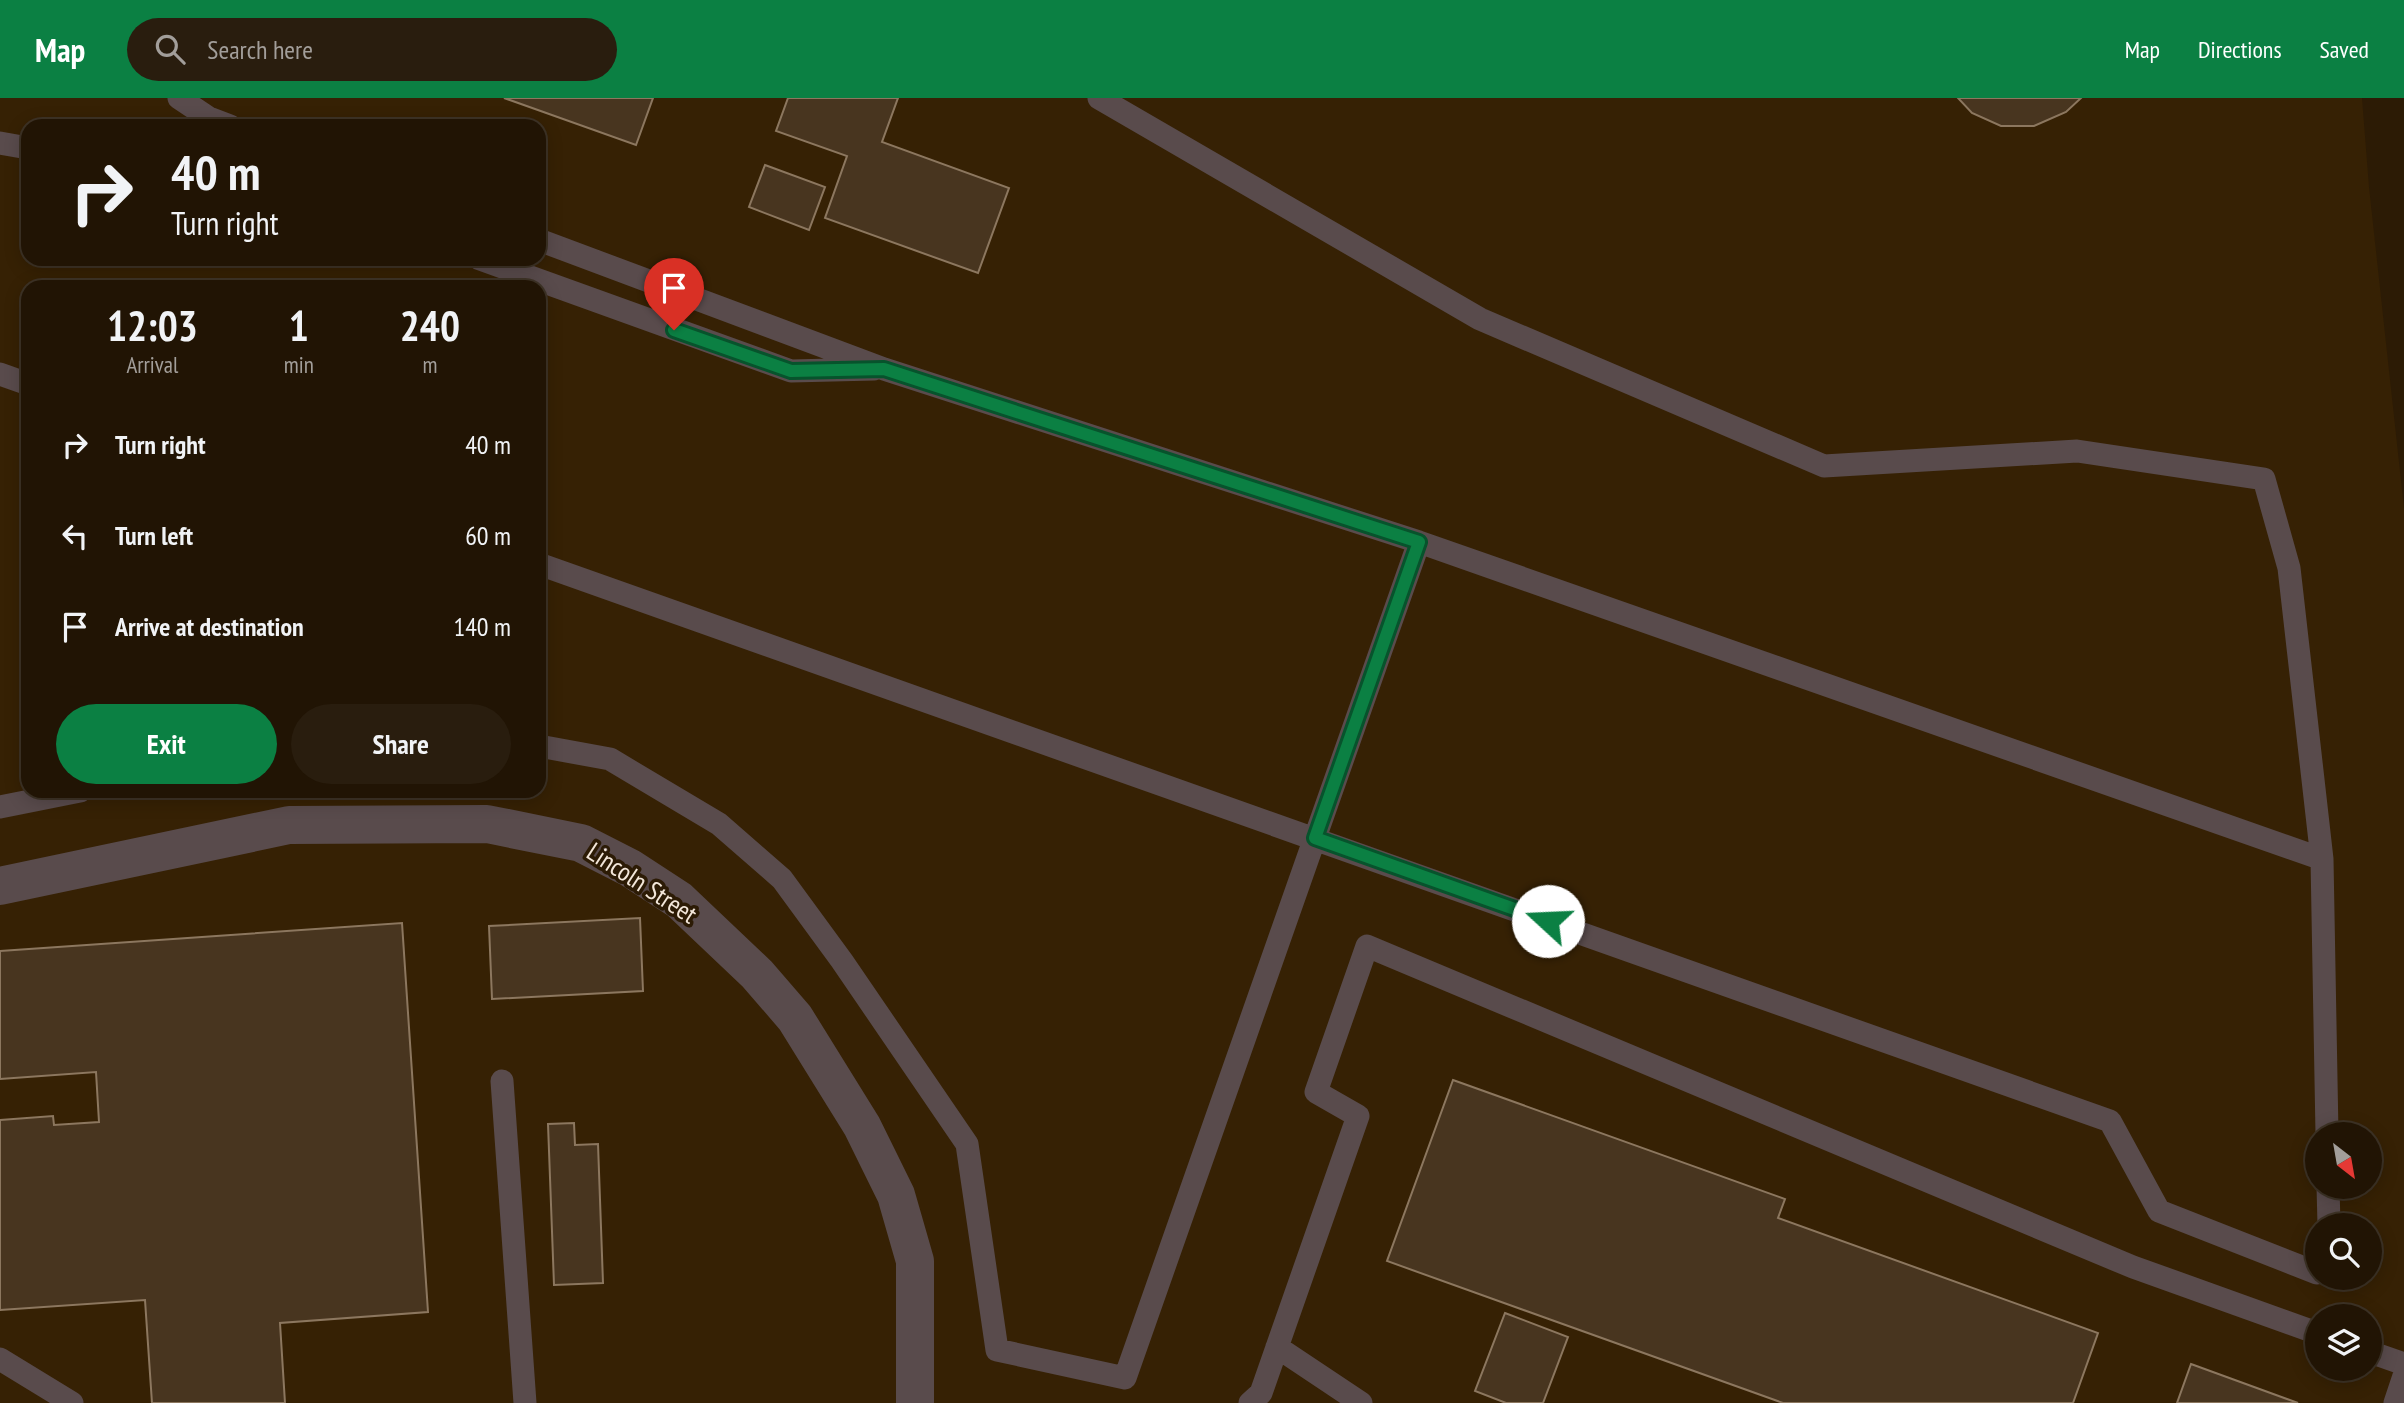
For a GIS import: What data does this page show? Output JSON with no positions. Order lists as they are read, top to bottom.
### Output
{
  "streets": {
    "street": ["Lincoln Street"]
  },
  "north": "bottom right",
  "page": {
    "header": "Map",
    "search": "Search here",
    "nav": ["Map", "Directions", "Saved"],
    "turn": ["40 m", "Turn right"],
    "eta": [
      "12:03",
      "Arrival",
      "1",
      "min",
      "240",
      "m"
    ],
    "list": [
      {
        "name": "Turn right",
        "value": "40 m"
      },
      {
        "name": "Turn left",
        "value": "60 m"
      },
      {
        "name": "Arrive at destination",
        "value": "140 m"
      }
    ],
    "buttons": ["Exit", "Share"]
  }
}
